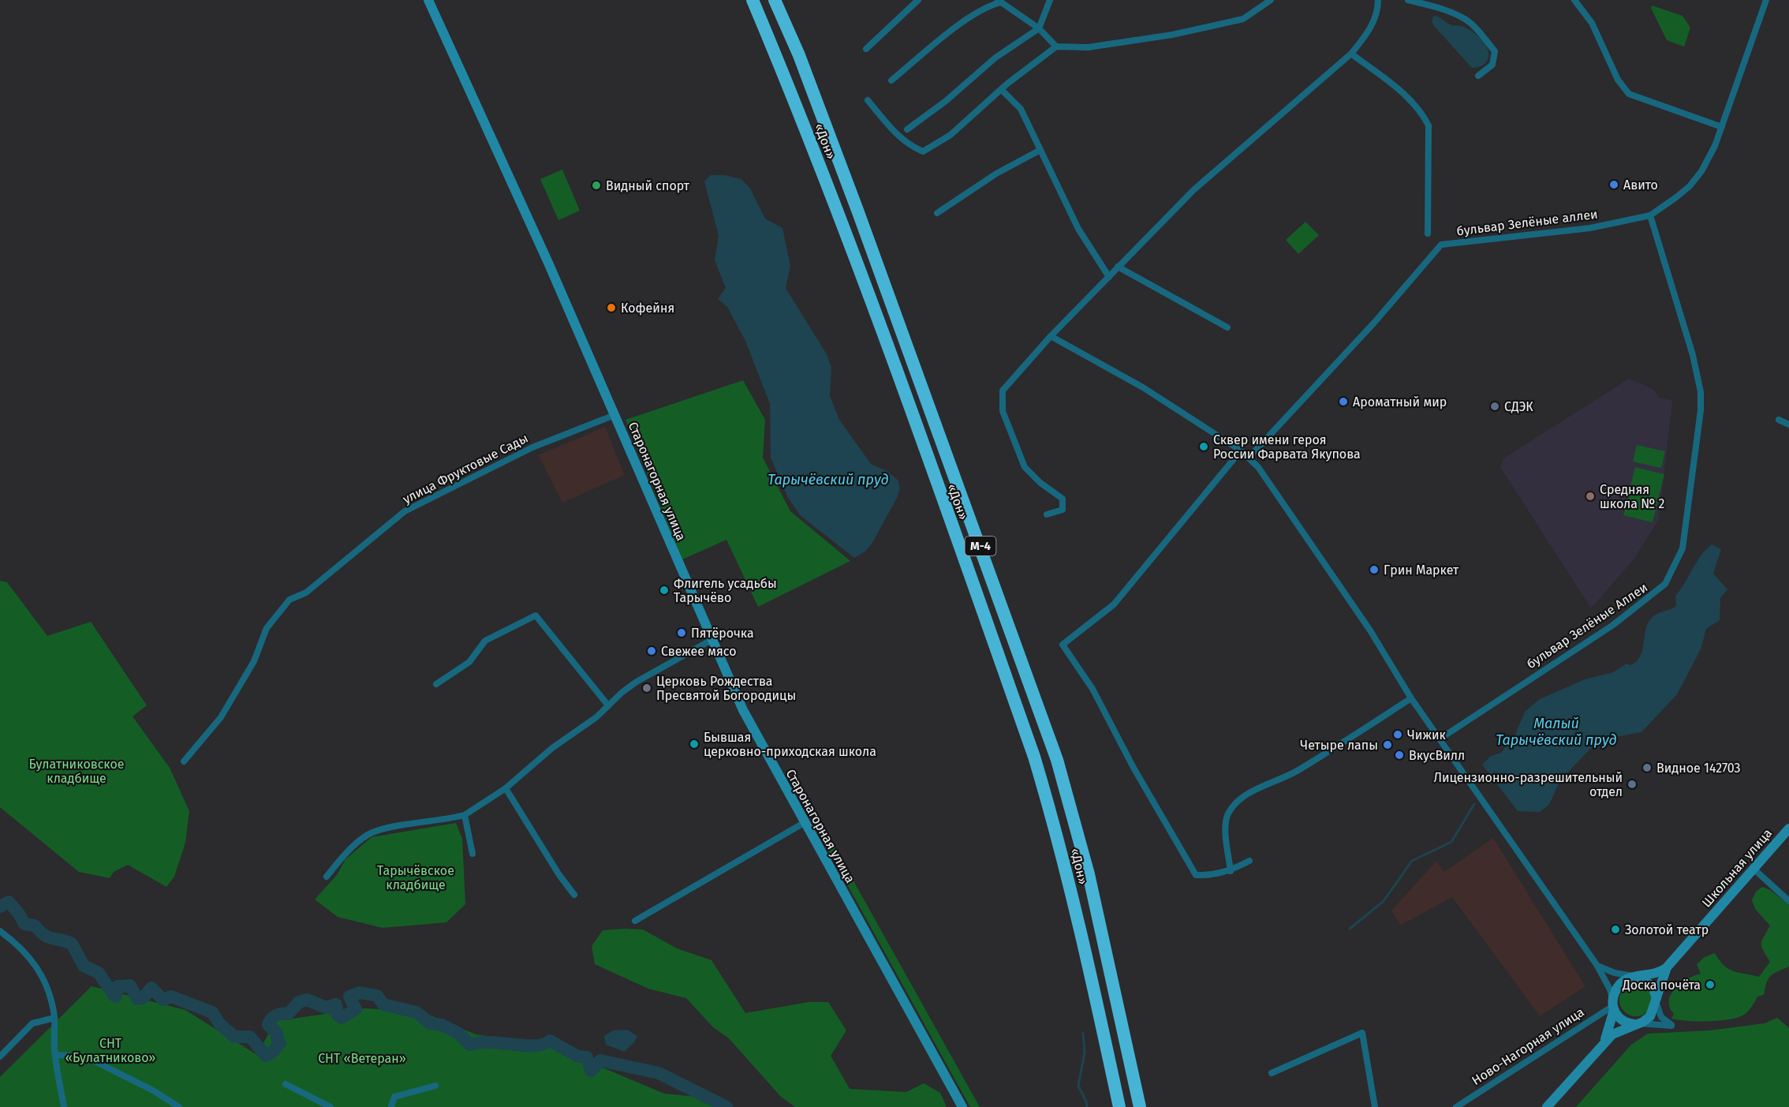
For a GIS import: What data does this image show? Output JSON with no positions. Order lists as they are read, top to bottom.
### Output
{
  "streets": {
    "highway": ["«Дон»", "М-4"],
    "main road": ["Старонагорная улица", "Школьная улица"],
    "street": [
      "бульвар Зелёные аллеи",
      "улица Фруктовые Сады",
      "бульвар Зелёные Аллеи",
      "Ново-Нагорная улица"
    ]
  },
  "crossings": [
    ["бульвар Зелёные аллеи", "бульвар Зелёные Аллеи"],
    ["улица Фруктовые Сады", "Старонагорная улица"]
  ],
  "water": ["Тарычёвский пруд", "Малый Тарычёвский пруд"],
  "parks": [
    "Булатниковское кладбище",
    "Тарычёвское кладбище",
    "СНТ «Булатниково»",
    "СНТ «Ветеран»"
  ],
  "places": [
    "Авито",
    "Видный спорт",
    "Кофейня",
    "Ароматный мир",
    "СДЭК",
    "Сквер имени героя России Фарвата Якупова",
    "Средняя школа № 2",
    "Грин Маркет",
    "Флигель усадьбы Тарычёво",
    "Пятёрочка",
    "Свежее мясо",
    "Церковь Рождества Пресвятой Богородицы",
    "Чижик",
    "Бывшая церковно-приходская школа",
    "Четыре лапы",
    "ВкусВилл",
    "Видное 142703",
    "Лицензионно-разрешительный отдел",
    "Золотой театр",
    "Доска почёта"
  ]
}
